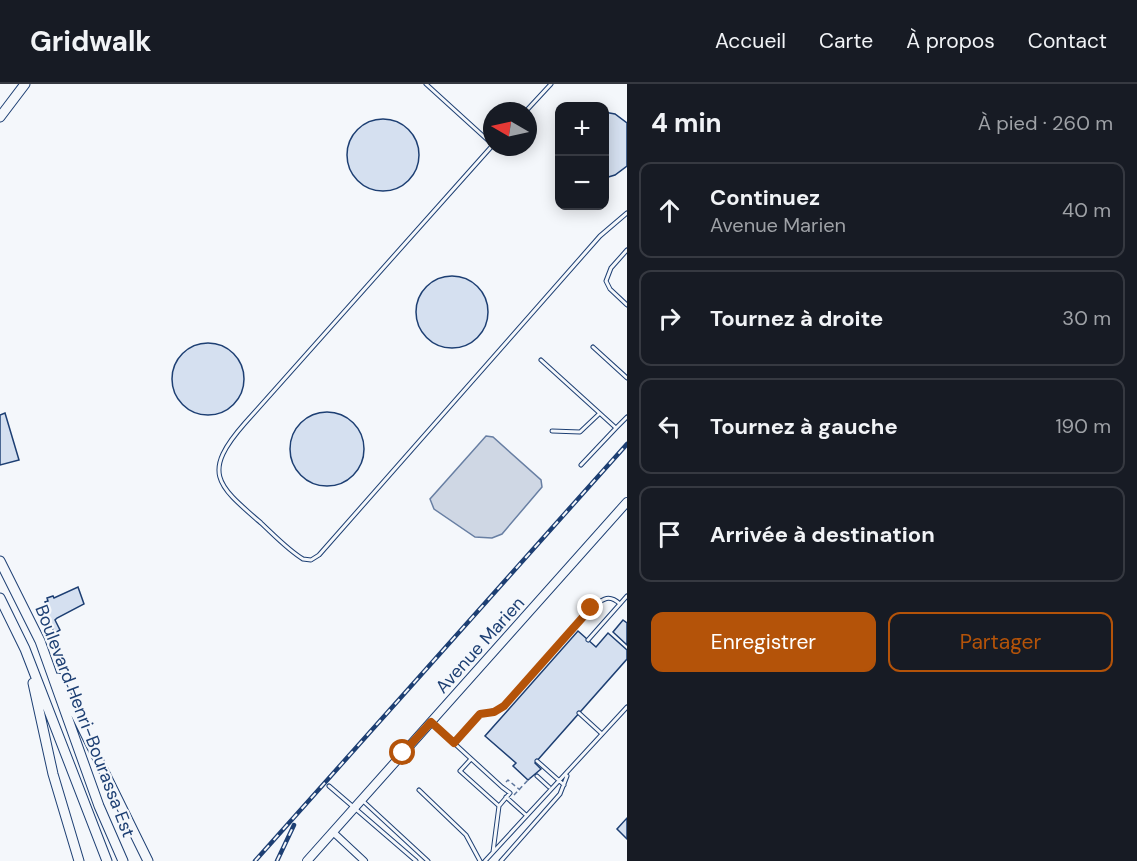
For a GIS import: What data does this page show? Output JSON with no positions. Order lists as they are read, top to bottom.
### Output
{
  "streets": {
    "main road": ["Boulevard Henri-Bourassa Est"],
    "street": ["Avenue Marien"]
  },
  "north": "left",
  "page": {
    "header": "Gridwalk",
    "nav": [
      "Accueil",
      "Carte",
      "À propos",
      "Contact"
    ],
    "heading": ["4 min", "À pied · 260 m"],
    "map_buttons": ["+", "−"],
    "list": [
      ["Continuez", "Avenue Marien", "40 m"],
      ["Tournez à droite", "30 m"],
      ["Tournez à gauche", "190 m"],
      "Arrivée à destination"
    ],
    "buttons": ["Enregistrer", "Partager"]
  }
}
